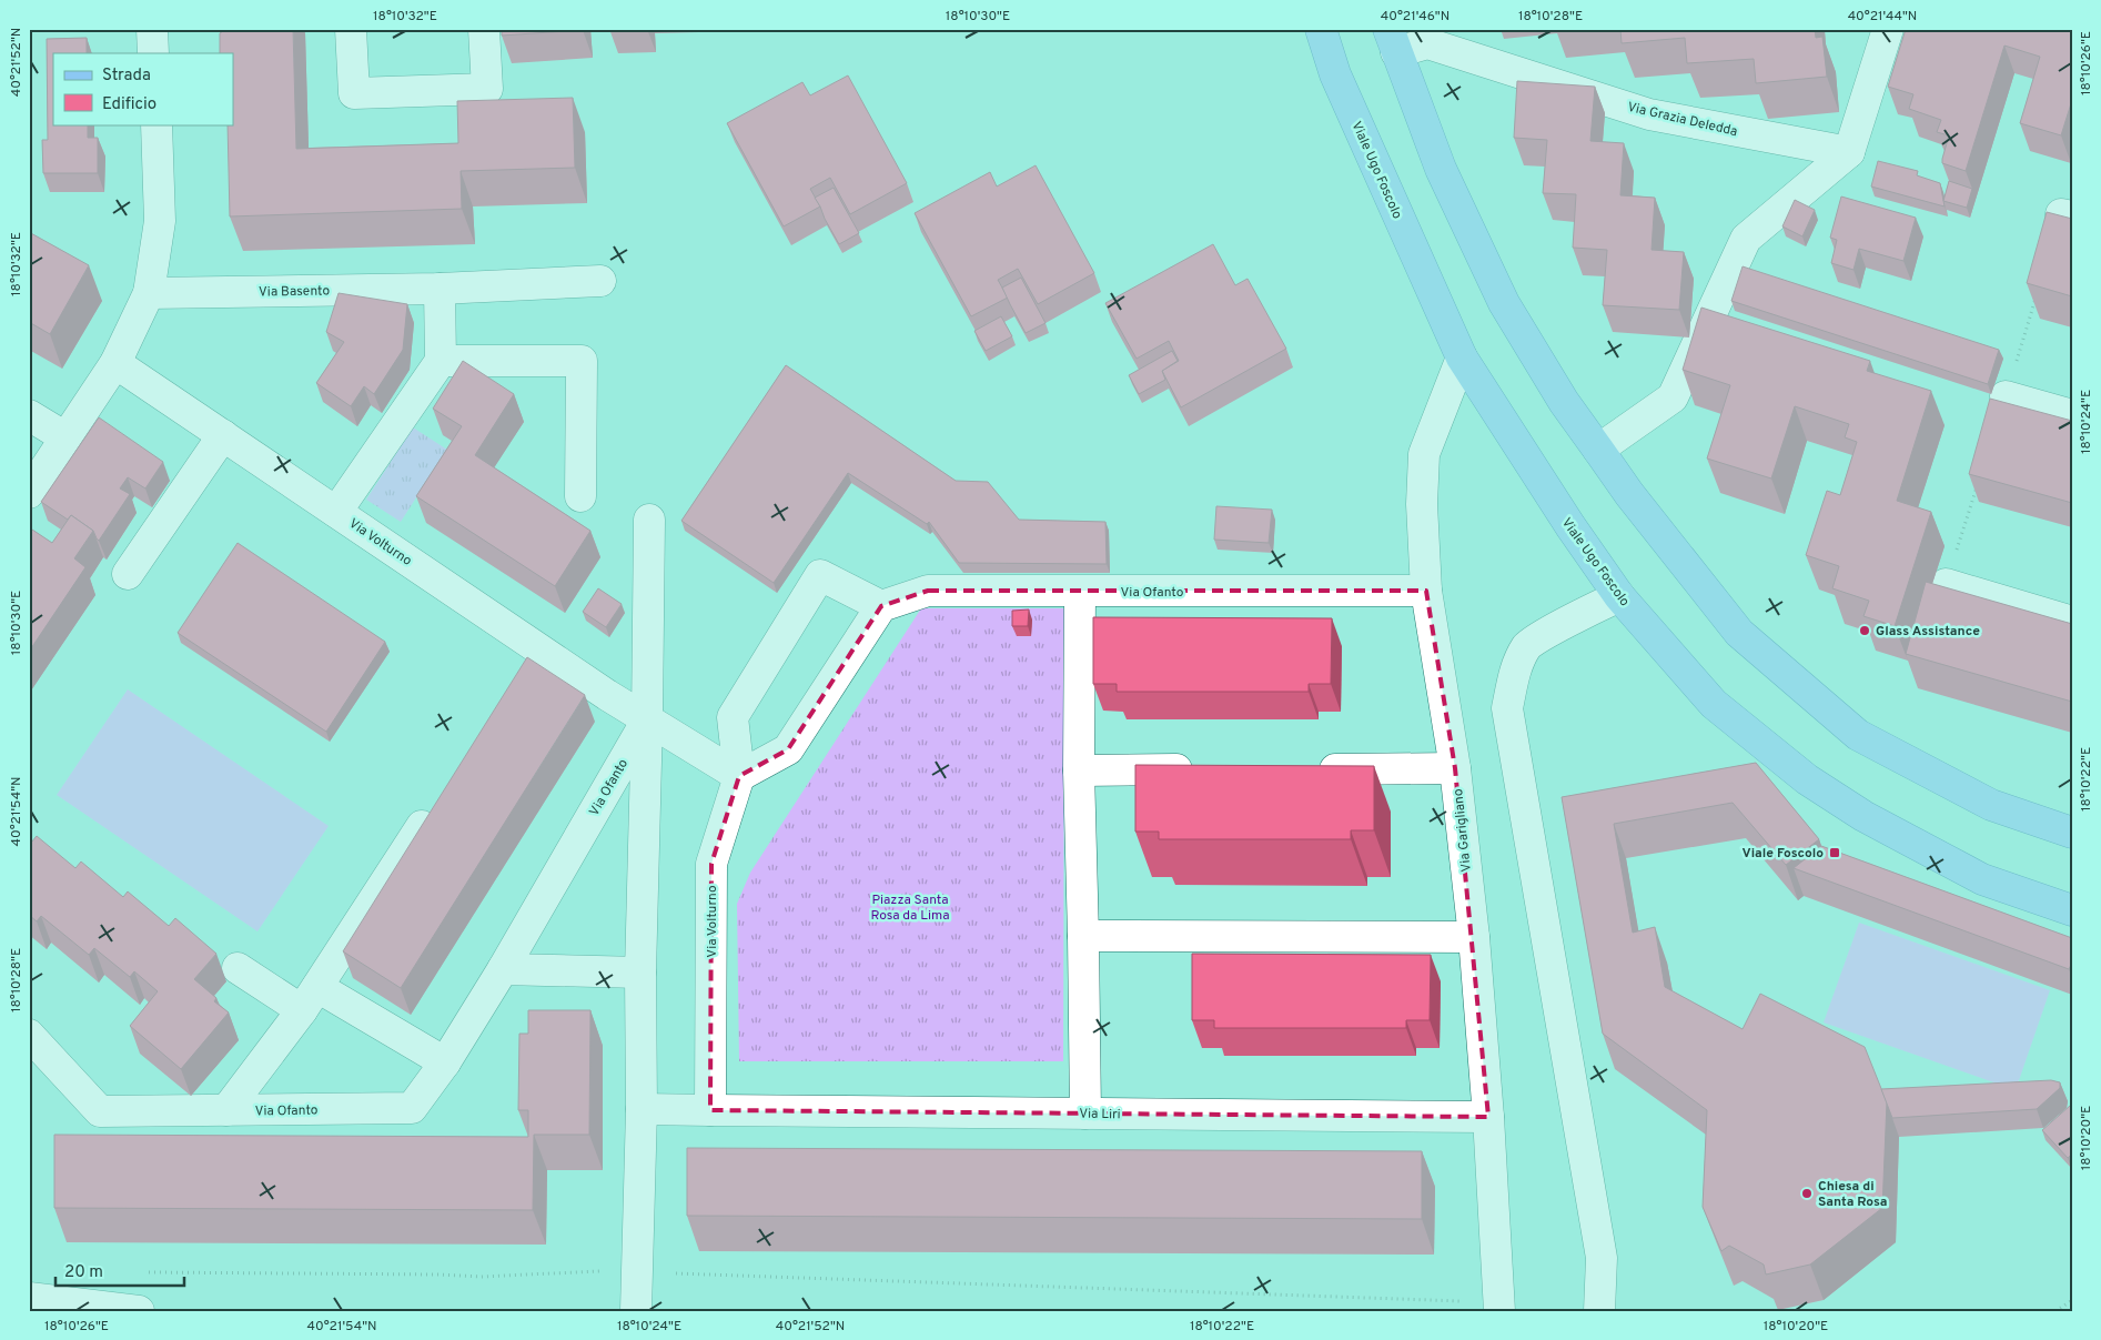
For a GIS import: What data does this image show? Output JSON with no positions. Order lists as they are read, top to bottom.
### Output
{
  "streets": {
    "main road": ["Viale Ugo Foscolo"],
    "street": [
      "Via Grazia Deledda",
      "Via Basento",
      "Via Volturno",
      "Via Ofanto",
      "Via Garigliano",
      "Via Liri"
    ]
  },
  "crossings": [
    ["Viale Ugo Foscolo", "Via Garigliano"],
    ["Via Volturno", "Via Ofanto"],
    ["Via Volturno", "Via Liri"],
    ["Via Ofanto", "Via Garigliano"],
    ["Via Garigliano", "Via Liri"]
  ],
  "parks": ["Piazza Santa Rosa da Lima"],
  "places": {
    "other": ["Glass Assistance", "Chiesa di Santa Rosa"],
    "transit": ["Viale Foscolo"]
  },
  "legend": ["Strada", "Edificio"],
  "scale_bar": "20 m",
  "coordinates": [
    "18°10'32\"E",
    "18°10'30\"E",
    "40°21'46\"N",
    "18°10'28\"E",
    "40°21'44\"N",
    "40°21'52\"N",
    "18°10'26\"E",
    "18°10'24\"E",
    "18°10'22\"E",
    "40°21'54\"N",
    "18°10'20\"E"
  ]
}
